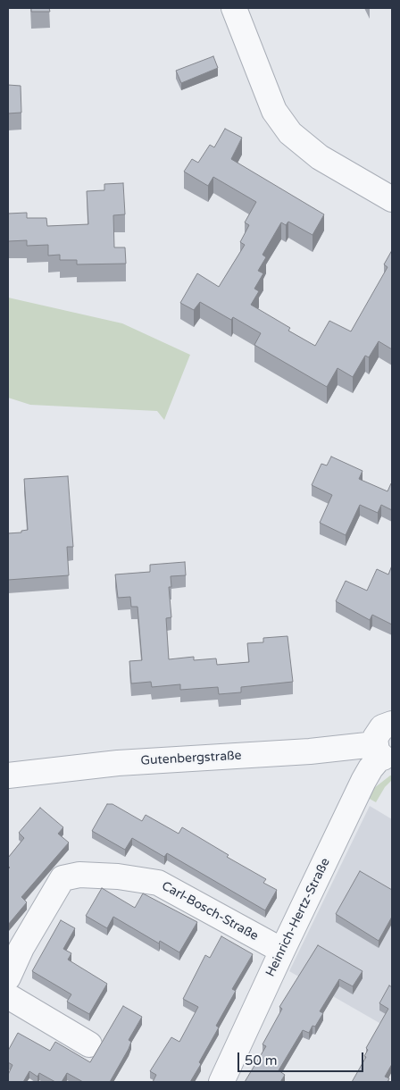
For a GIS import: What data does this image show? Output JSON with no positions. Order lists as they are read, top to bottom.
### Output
{
  "streets": {
    "street": ["Gutenbergstraße", "Carl-Bosch-Straße", "Heinrich-Hertz-Straße"]
  },
  "crossings": [
    ["Gutenbergstraße", "Heinrich-Hertz-Straße"],
    ["Carl-Bosch-Straße", "Heinrich-Hertz-Straße"]
  ],
  "scale_bar": "50 m"
}
